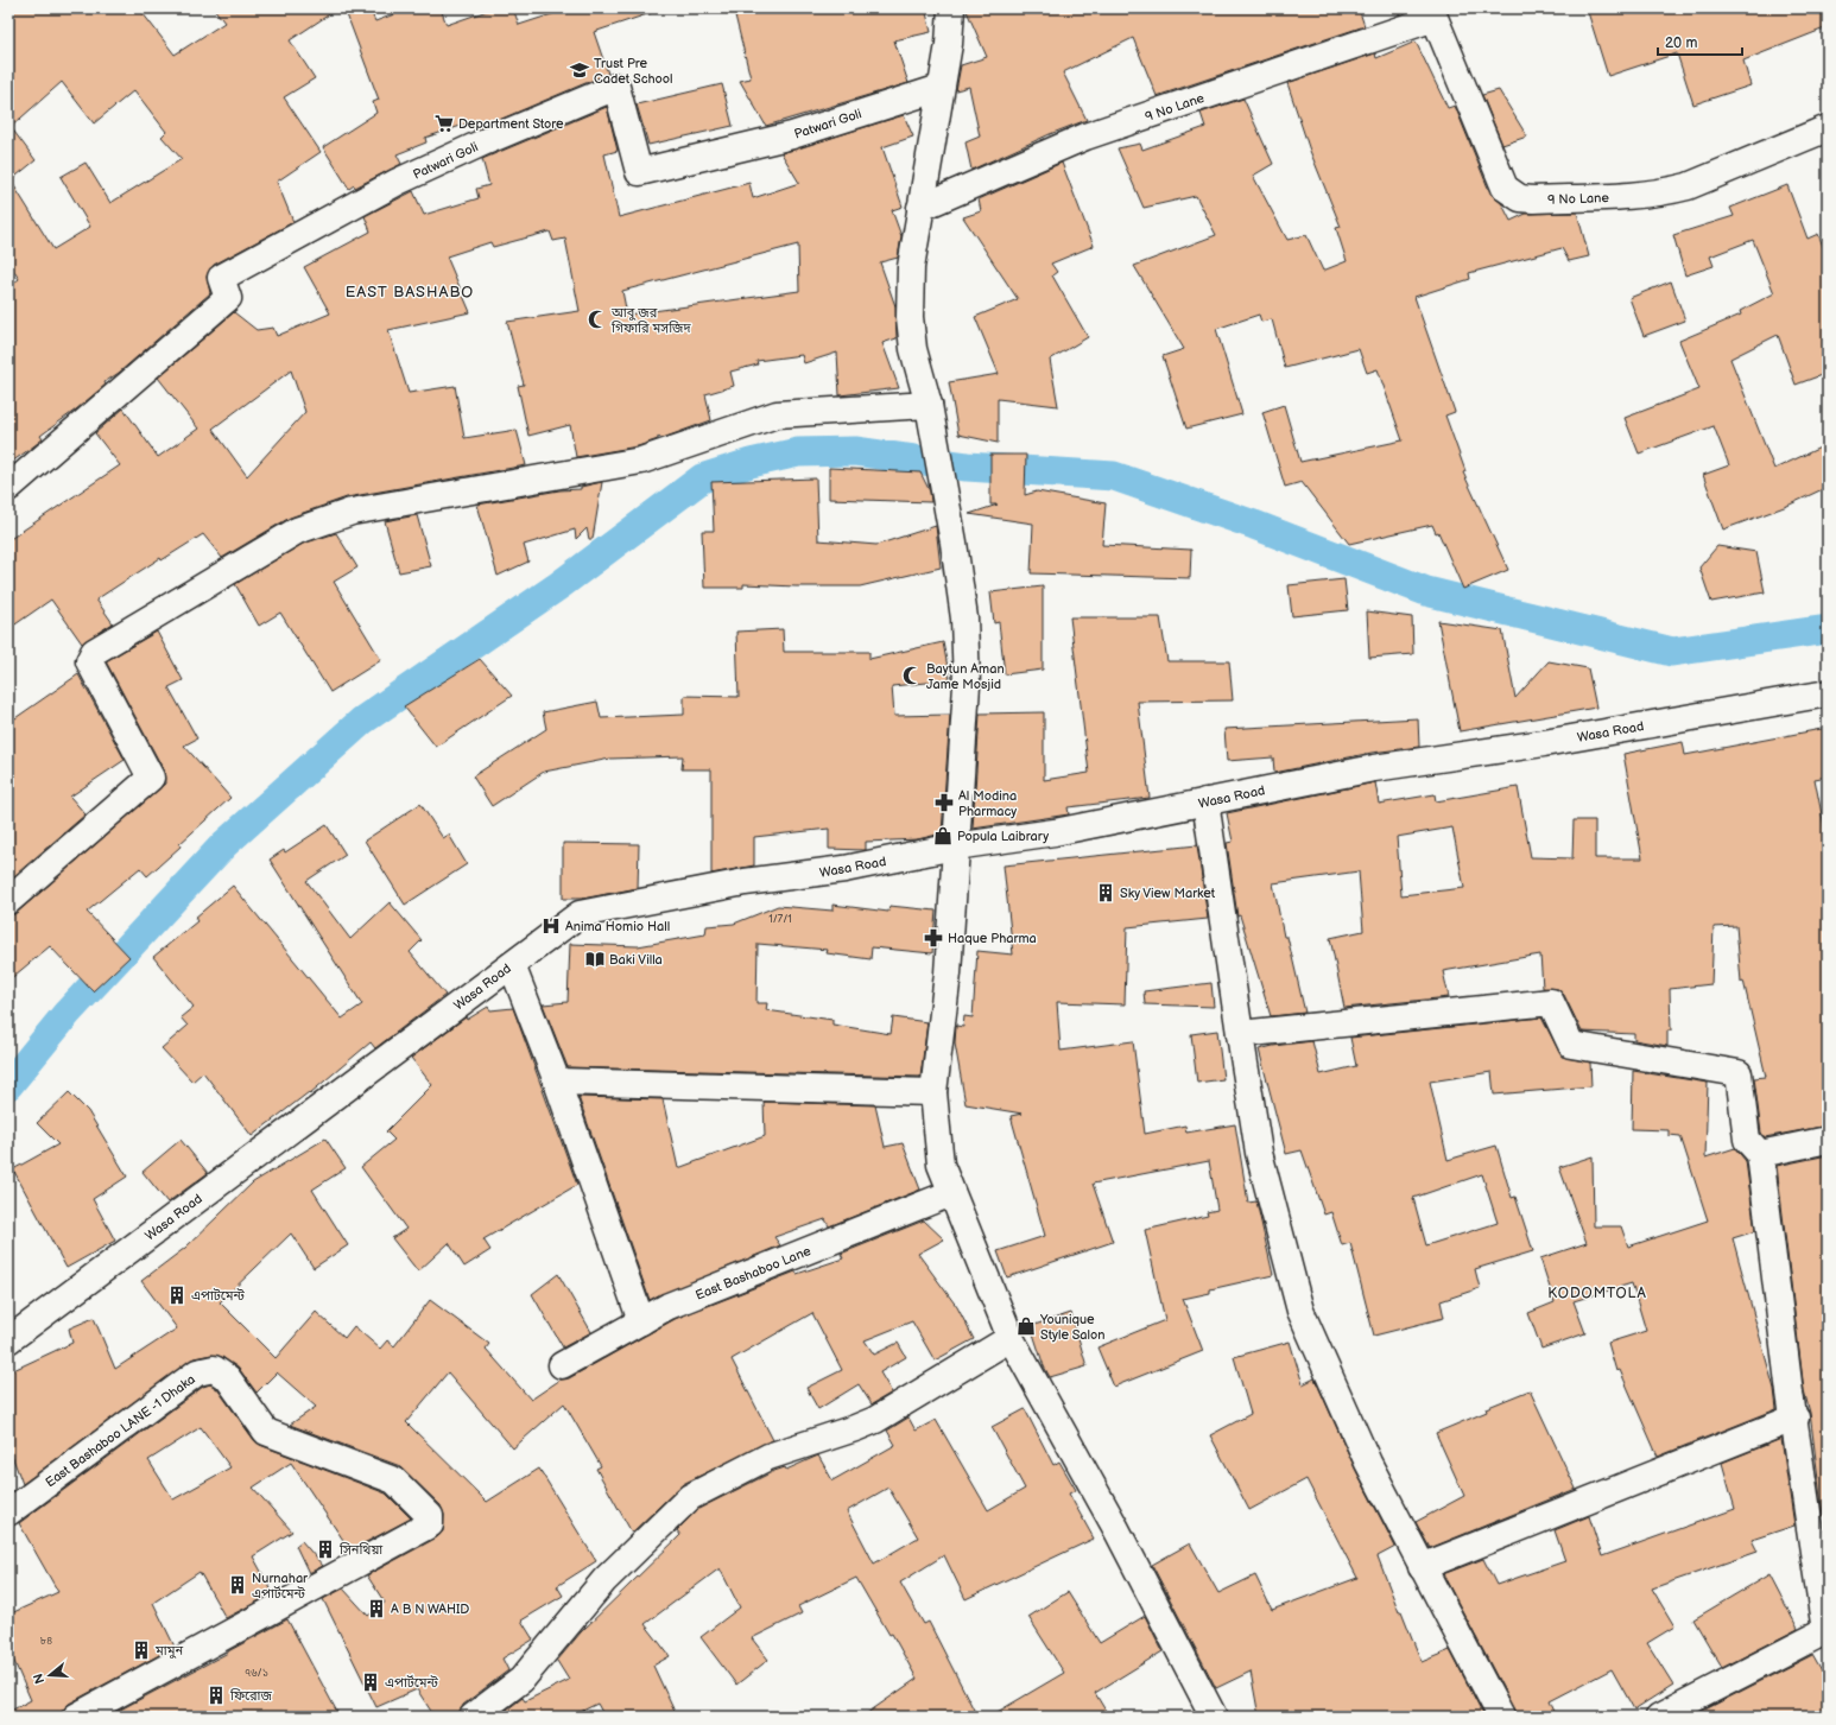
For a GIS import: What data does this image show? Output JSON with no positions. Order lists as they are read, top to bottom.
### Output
{
  "streets": {
    "street": [
      "9 No Lane",
      "Patwari Goli",
      "Wasa Road",
      "East Bashaboo Lane",
      "East Bashaboo LANE -1 Dhaka"
    ]
  },
  "districts": ["EAST BASHABO", "KODOMTOLA"],
  "places": {
    "school or university": ["Trust Pre Cadet School"],
    "supermarket": ["Department Store"],
    "mosque": ["আবু জর গিফারি মসজিদ", "Baytun Aman Jame Mosjid"],
    "pharmacy": ["Al Modina Pharmacy", "Haque Pharma"],
    "shop": ["Popula Laibrary", "Younique Style Salon"],
    "building": [
      "Sky View Market",
      "এপাটমেন্ট",
      "সিনথিয়া",
      "Nurnahar এপার্টমেন্ট",
      "A B N WAHID",
      "মামুন",
      "এপার্টমেন্ট",
      "ফিরোজ"
    ],
    "hospital": ["Anima Homio Hall"],
    "library": ["Baki Villa"]
  },
  "house_numbers": ["1/7/1", "৮৪", "৭৬/১"],
  "scale_bar": "20 m",
  "north": "left"
}
